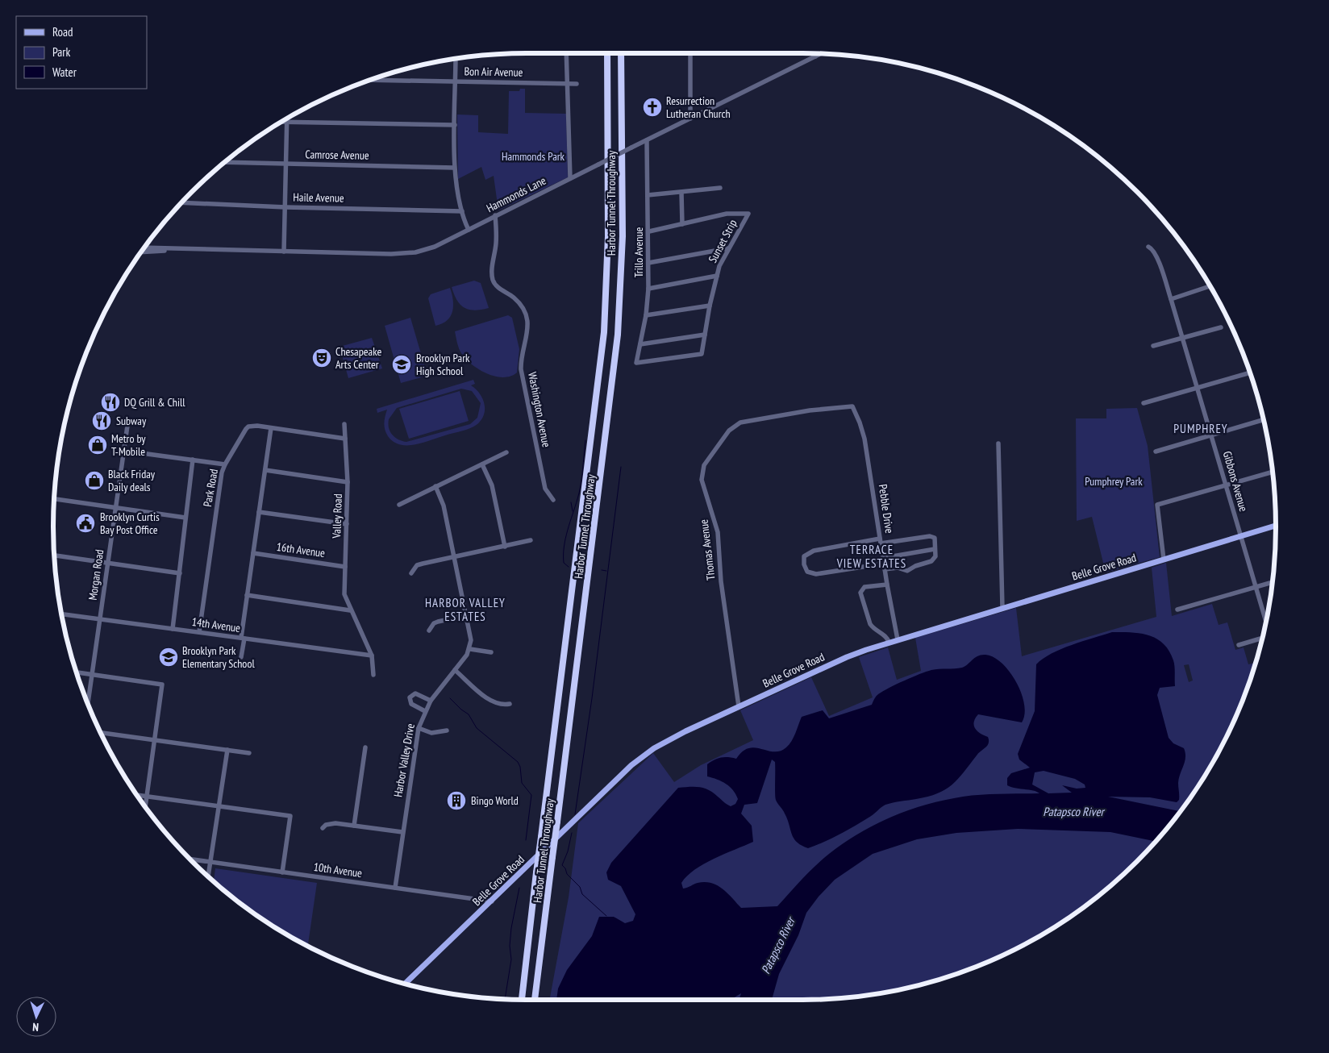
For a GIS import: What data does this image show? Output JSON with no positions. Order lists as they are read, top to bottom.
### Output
{
  "streets": {
    "highway": ["Harbor Tunnel Throughway"],
    "main road": ["Belle Grove Road"],
    "street": [
      "Bon Air Avenue",
      "Camrose Avenue",
      "Hammonds Lane",
      "Haile Avenue",
      "Sunset Strip",
      "Trillo Avenue",
      "Washington Avenue",
      "Gibbons Avenue",
      "Park Road",
      "Pebble Drive",
      "Valley Road",
      "16th Avenue",
      "Thomas Avenue",
      "Morgan Road",
      "14th Avenue",
      "Harbor Valley Drive",
      "10th Avenue"
    ]
  },
  "crossings": [
    ["Hammonds Lane", "Trillo Avenue"],
    ["Hammonds Lane", "Washington Avenue"],
    ["Sunset Strip", "Trillo Avenue"],
    ["Gibbons Avenue", "Belle Grove Road"],
    ["Park Road", "Valley Road"],
    ["Park Road", "14th Avenue"],
    ["Pebble Drive", "Thomas Avenue"],
    ["Pebble Drive", "Belle Grove Road"],
    ["Valley Road", "16th Avenue"],
    ["Valley Road", "14th Avenue"],
    ["Thomas Avenue", "Belle Grove Road"],
    ["Belle Grove Road", "10th Avenue"],
    ["Morgan Road", "14th Avenue"],
    ["Harbor Valley Drive", "10th Avenue"]
  ],
  "districts": ["PUMPHREY", "TERRACE VIEW ESTATES", "HARBOR VALLEY ESTATES"],
  "water": ["Patapsco River"],
  "parks": ["Hammonds Park", "Pumphrey Park"],
  "places": {
    "church": ["Resurrection Lutheran Church"],
    "theatre": ["Chesapeake Arts Center"],
    "school or university": ["Brooklyn Park High School", "Brooklyn Park Elementary School"],
    "restaurant": ["DQ Grill & Chill", "Subway"],
    "shop": ["Metro by T-Mobile", "Black Friday Daily deals"],
    "public building": ["Brooklyn Curtis Bay Post Office"],
    "building": ["Bingo World"]
  },
  "legend": ["Road", "Park", "Water"],
  "north": "bottom"
}
